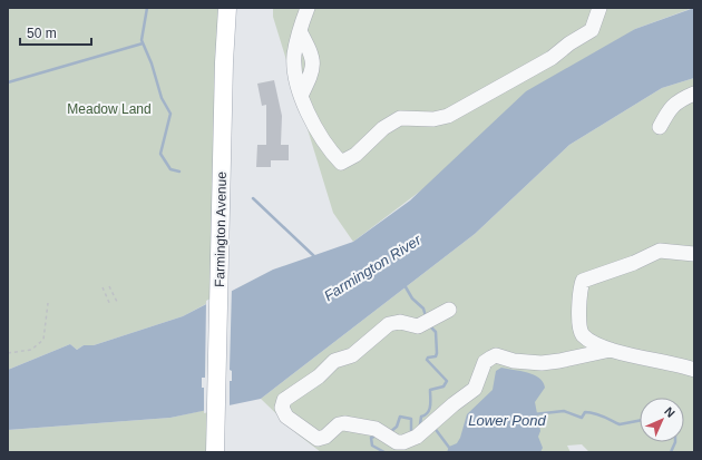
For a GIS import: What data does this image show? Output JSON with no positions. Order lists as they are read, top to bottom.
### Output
{
  "streets": {
    "main road": ["Farmington Avenue"]
  },
  "water": ["Farmington River", "Lower Pond"],
  "parks": ["Meadow Land"],
  "scale_bar": "50 m",
  "north": "top right"
}
